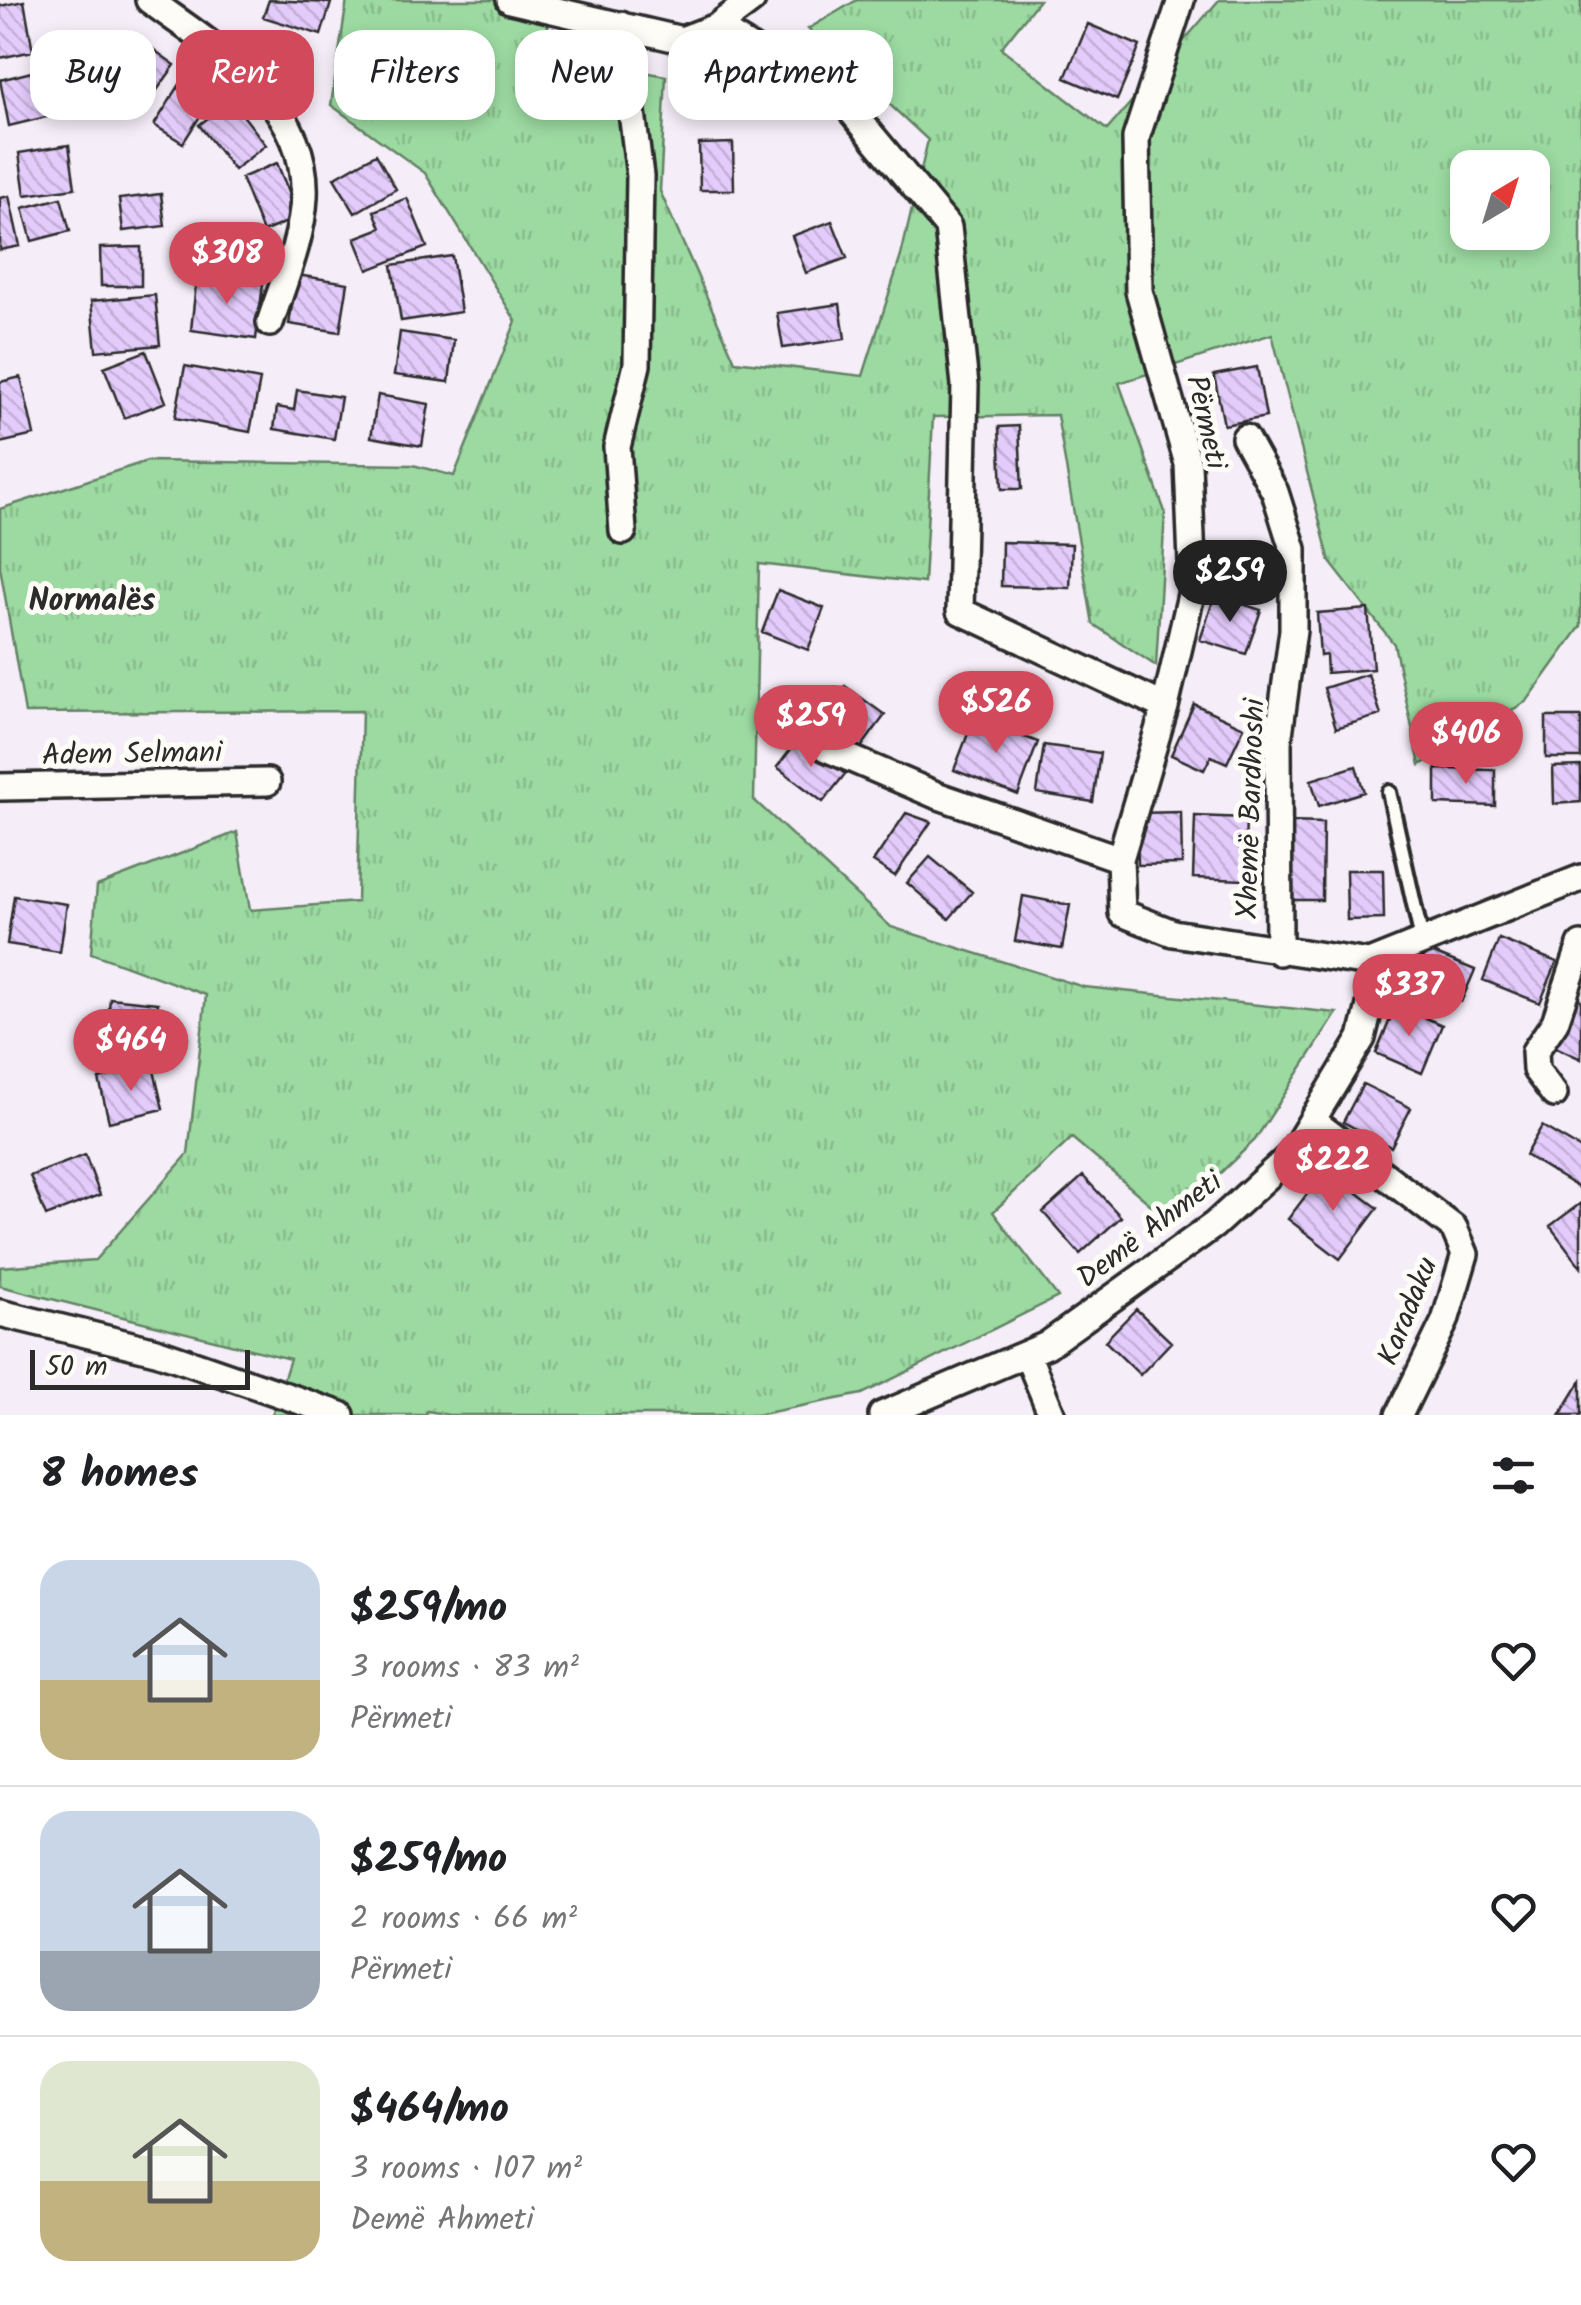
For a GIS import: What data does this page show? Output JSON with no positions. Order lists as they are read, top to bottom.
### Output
{
  "streets": {
    "street": [
      "Përmeti",
      "Adem Selmani",
      "Xhemë Bardhoshi",
      "Demë Ahmeti",
      "Karadaku"
    ]
  },
  "crossings": [
    ["Përmeti", "Xhemë Bardhoshi"],
    ["Përmeti", "Demë Ahmeti"],
    ["Demë Ahmeti", "Karadaku"]
  ],
  "districts": ["Normalës"],
  "scale_bar": "50 m",
  "north": "top right",
  "page": {
    "chip": [
      "Buy",
      "Rent",
      "Filters",
      "New",
      "Apartment"
    ],
    "price": [
      "$308",
      "$259",
      "$526",
      "$259",
      "$406",
      "$337",
      "$464",
      "$222"
    ],
    "scale": "50 m",
    "heading": "8 homes",
    "list": [
      {
        "name": "$259/mo",
        "note": "3 rooms · 83 m² · Përmeti"
      },
      {
        "name": "$259/mo",
        "note": "2 rooms · 66 m² · Përmeti"
      },
      {
        "name": "$464/mo",
        "note": "3 rooms · 107 m² · Demë Ahmeti"
      }
    ]
  }
}
